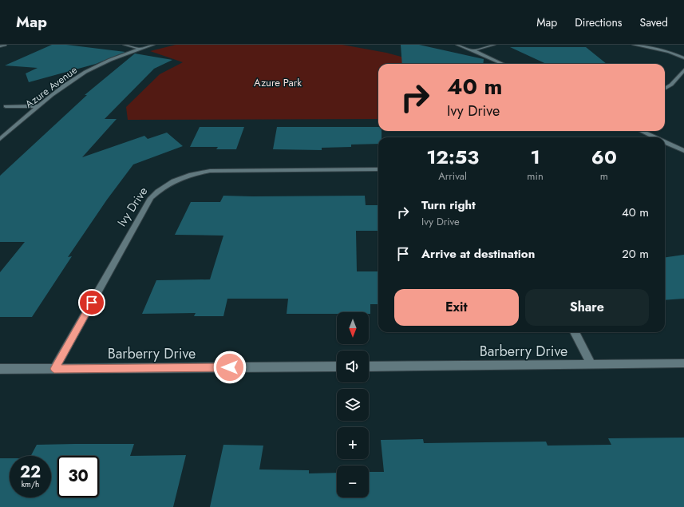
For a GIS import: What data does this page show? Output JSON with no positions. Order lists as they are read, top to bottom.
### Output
{
  "streets": {
    "street": ["Azure Avenue", "Ivy Drive", "Barberry Drive"]
  },
  "crossings": [
    ["Ivy Drive", "Barberry Drive"]
  ],
  "parks": ["Azure Park"],
  "north": "bottom",
  "page": {
    "header": "Map",
    "nav": ["Map", "Directions", "Saved"],
    "turn": ["40 m", "Ivy Drive"],
    "eta": [
      "12:53",
      "Arrival",
      "1",
      "min",
      "60",
      "m"
    ],
    "list": [
      {
        "name": "Turn right",
        "note": "Ivy Drive",
        "value": "40 m"
      },
      {
        "name": "Arrive at destination",
        "value": "20 m"
      }
    ],
    "buttons": ["Exit", "Share"],
    "map_buttons": ["+", "−"],
    "speed": "22 km/h",
    "limit": "30"
  }
}
